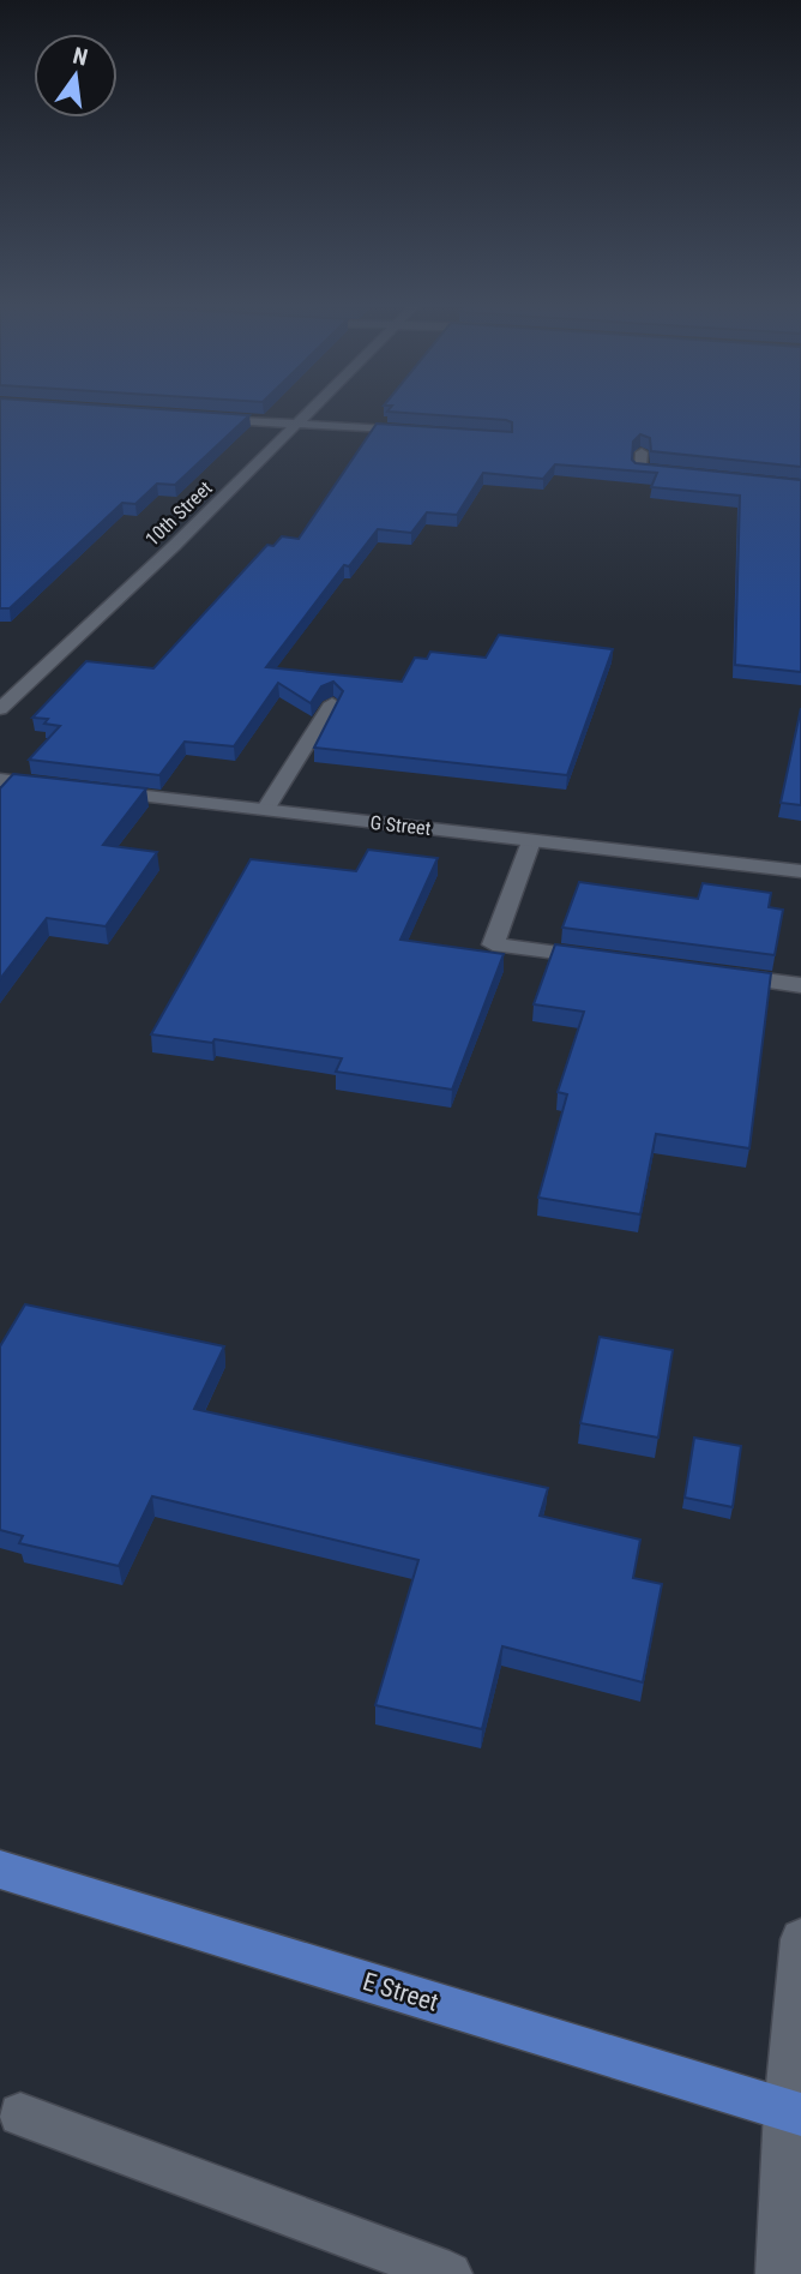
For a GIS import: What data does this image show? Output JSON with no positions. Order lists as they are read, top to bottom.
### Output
{
  "streets": {
    "main road": ["E Street"],
    "street": ["10th Street", "G Street"]
  },
  "north": "top"
}
